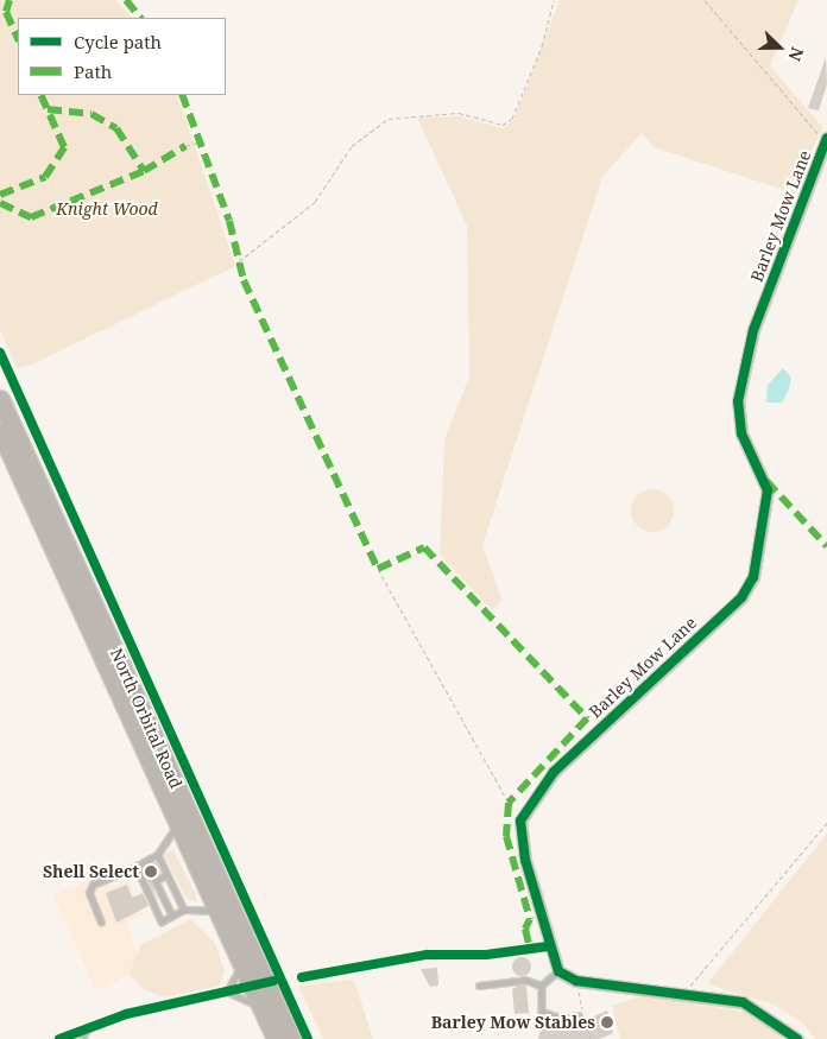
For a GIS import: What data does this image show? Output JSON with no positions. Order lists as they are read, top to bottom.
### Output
{
  "streets": {
    "highway": ["North Orbital Road"],
    "street": ["Barley Mow Lane"]
  },
  "parks": ["Knight Wood"],
  "places": ["Shell Select", "Barley Mow Stables"],
  "legend": ["Cycle path", "Path"],
  "north": "right"
}
